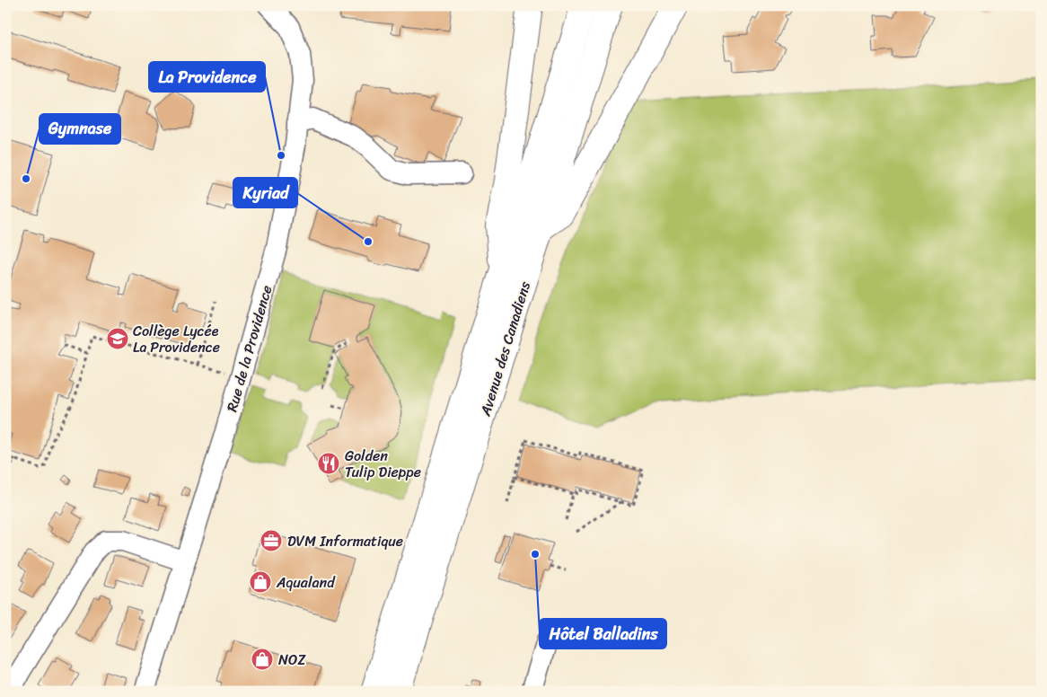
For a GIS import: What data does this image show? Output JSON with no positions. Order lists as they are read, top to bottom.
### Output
{
  "streets": {
    "main road": ["Avenue des Canadiens"],
    "street": ["Rue de la Providence"]
  },
  "places": {
    "other": [
      "La Providence",
      "Gymnase",
      "Kyriad",
      "Hôtel Balladins"
    ],
    "school or university": ["Collège Lycée La Providence"],
    "restaurant": ["Golden Tulip Dieppe"],
    "office": ["DVM Informatique"],
    "shop": ["Aqualand", "NOZ"]
  }
}
